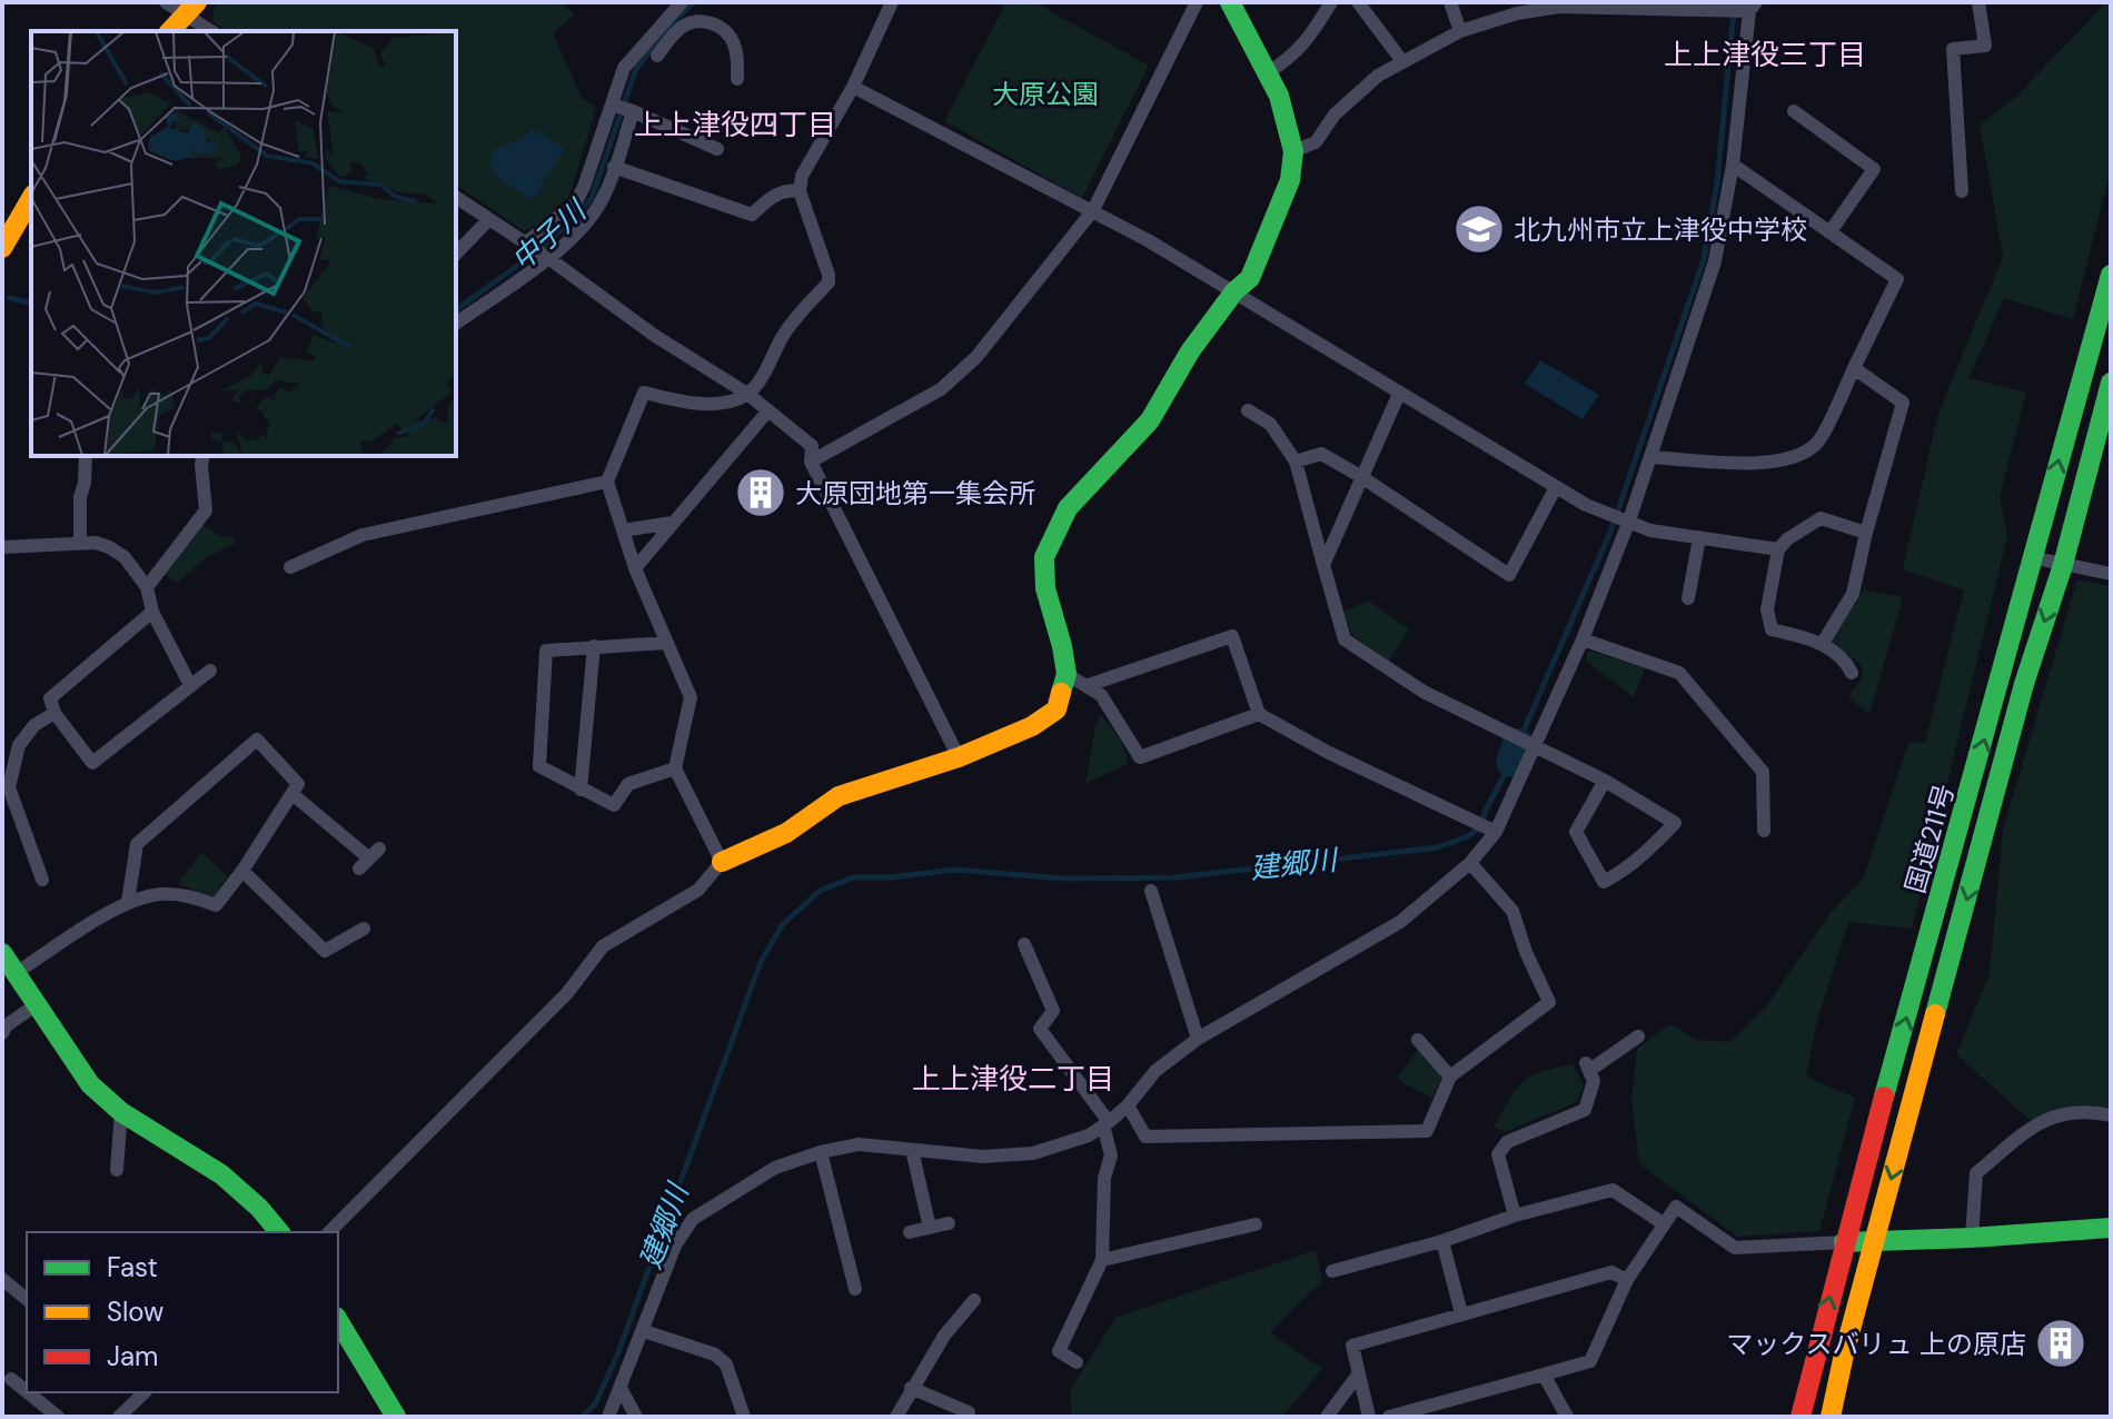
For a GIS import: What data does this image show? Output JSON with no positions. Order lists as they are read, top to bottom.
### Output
{
  "streets": {
    "main road": ["国道211号"]
  },
  "districts": ["上上津役三丁目", "上上津役四丁目", "上上津役二丁目"],
  "water": ["中子川", "建郷川"],
  "parks": ["大原公園"],
  "places": {
    "school or university": ["北九州市立上津役中学校"],
    "building": ["大原団地第一集会所", "マックスバリュ 上の原店"]
  },
  "legend": ["Fast", "Slow", "Jam"]
}
